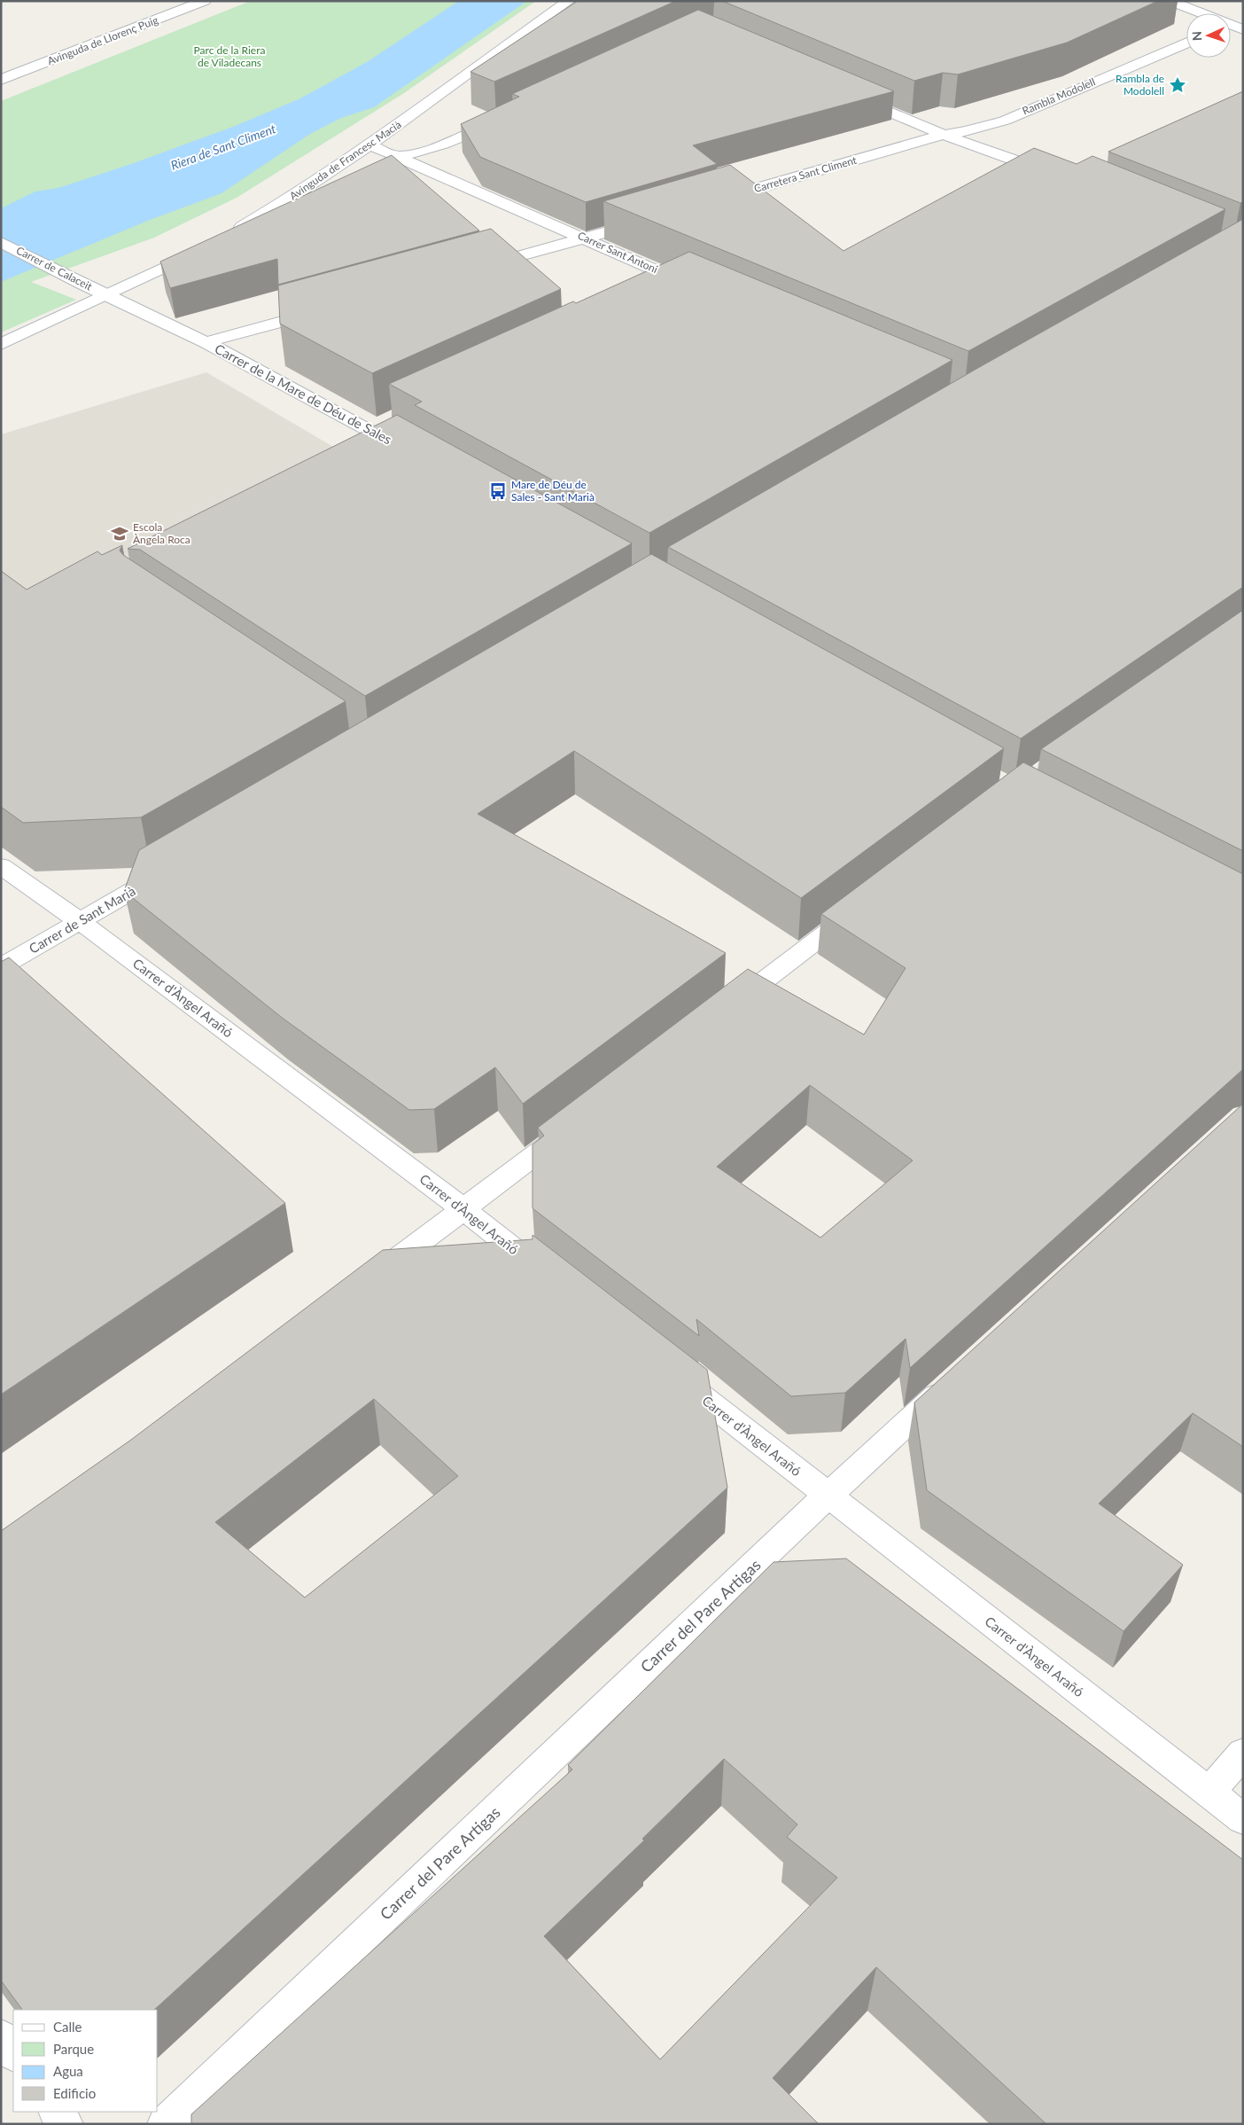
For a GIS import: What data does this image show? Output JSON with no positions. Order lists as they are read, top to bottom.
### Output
{
  "streets": {
    "street": [
      "Avinguda de Llorenç Puig",
      "Rambla Modolell",
      "Avinguda de Francesc Macià",
      "Carretera Sant Climent",
      "Carrer Sant Antoni",
      "Carrer de Calaceit",
      "Carrer de la Mare de Déu de Sales",
      "Carrer de Sant Marià",
      "Carrer d'Àngel Arañó",
      "Carrer del Pare Artigas"
    ]
  },
  "crossings": [
    ["Rambla Modolell", "Carretera Sant Climent"],
    ["Avinguda de Francesc Macià", "Carrer Sant Antoni"],
    ["Carrer de Calaceit", "Carrer de la Mare de Déu de Sales"],
    ["Carrer de Sant Marià", "Carrer d'Àngel Arañó"],
    ["Carrer d'Àngel Arañó", "Carrer del Pare Artigas"]
  ],
  "water": ["Riera de Sant Climent"],
  "parks": ["Parc de la Riera de Viladecans"],
  "places": {
    "place": ["Rambla de Modolell"],
    "bus stop": ["Mare de Déu de Sales - Sant Marià"],
    "school or university": ["Escola Àngela Roca"]
  },
  "legend": [
    "Calle",
    "Parque",
    "Agua",
    "Edificio"
  ],
  "north": "left"
}
